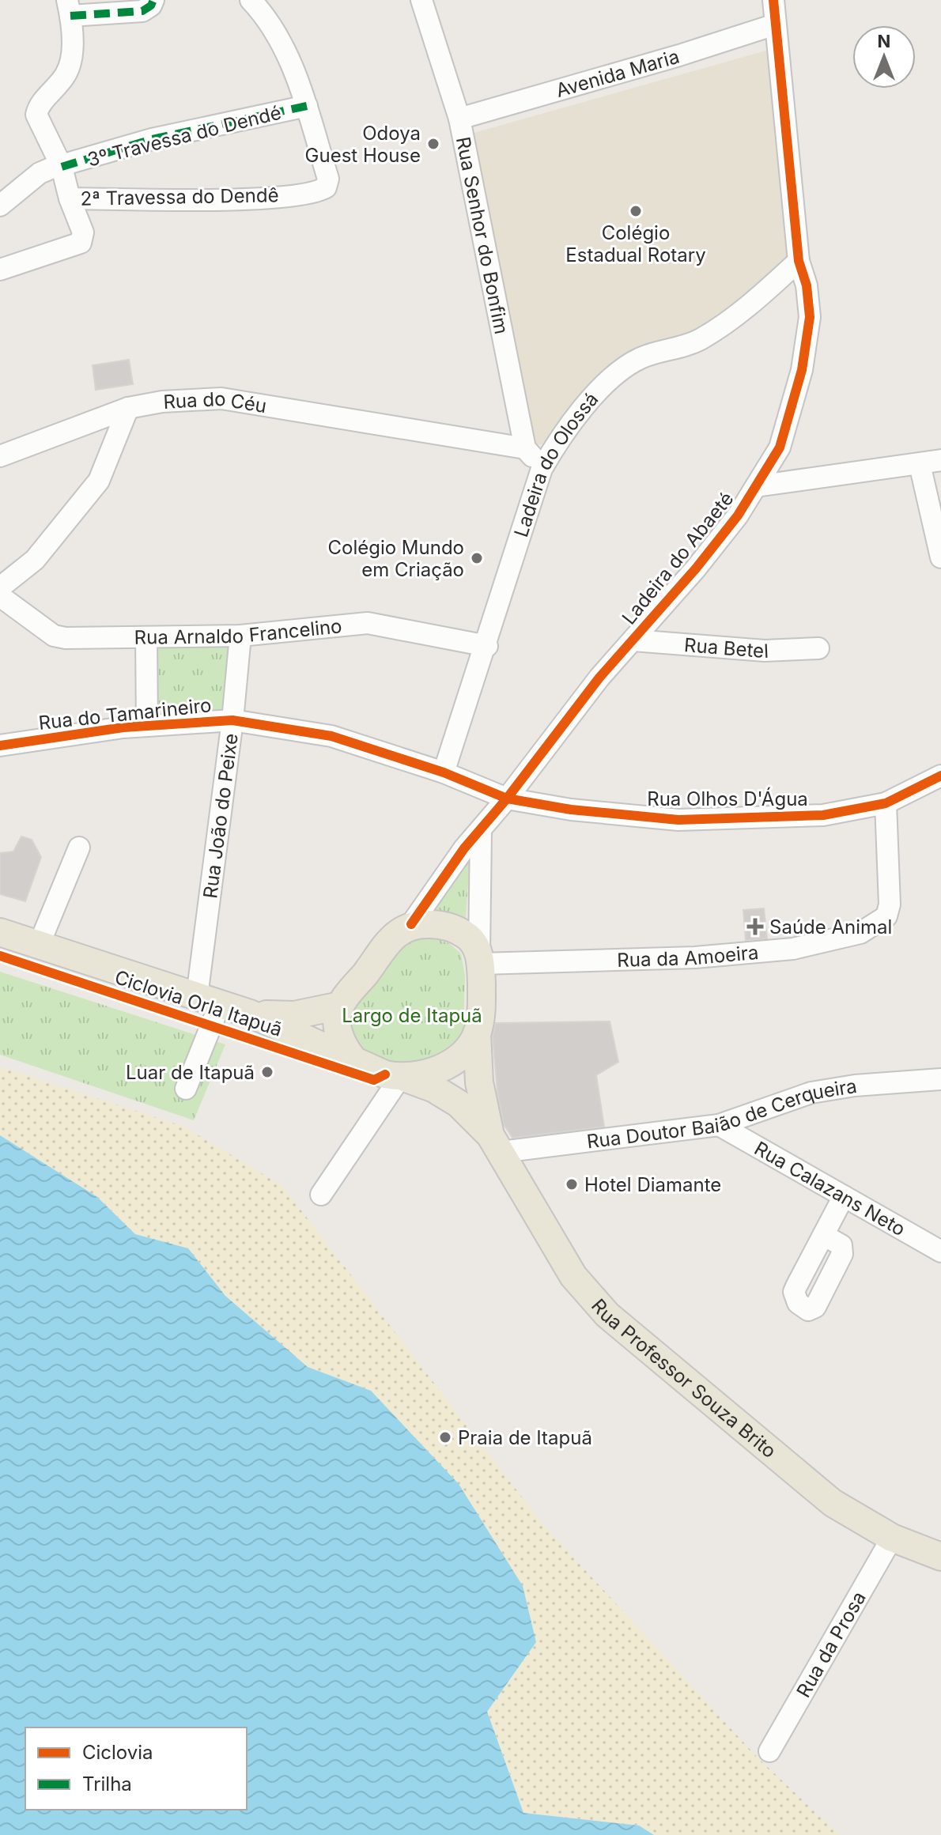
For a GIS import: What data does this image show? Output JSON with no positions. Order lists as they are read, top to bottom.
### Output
{
  "streets": {
    "main road": ["Rua Professor Souza Brito"],
    "street": [
      "Avenida Maria",
      "3º Travessa do Dendé",
      "2ª Travessa do Dendê",
      "Rua Senhor do Bonfim",
      "Rua do Céu",
      "Ladeira do Olossá",
      "Ladeira do Abaeté",
      "Rua Arnaldo Francelino",
      "Rua Betel",
      "Rua do Tamarineiro",
      "Rua Olhos D'Água",
      "Rua João do Peixe",
      "Rua da Amoeira",
      "Rua Doutor Baião de Cerqueira",
      "Rua Calazans Neto",
      "Rua da Prosa"
    ],
    "cycle path": ["Ciclovia Orla Itapuã"]
  },
  "crossings": [
    ["Avenida Maria", "Rua Senhor do Bonfim"],
    ["Avenida Maria", "Ladeira do Abaeté"],
    ["3º Travessa do Dendé", "2ª Travessa do Dendê"],
    ["Rua Senhor do Bonfim", "Rua do Céu"],
    ["Rua Senhor do Bonfim", "Ladeira do Olossá"],
    ["Ladeira do Olossá", "Ladeira do Abaeté"],
    ["Ladeira do Olossá", "Rua Arnaldo Francelino"],
    ["Ladeira do Olossá", "Rua do Tamarineiro"],
    ["Ladeira do Abaeté", "Rua Betel"],
    ["Ladeira do Abaeté", "Rua do Tamarineiro"],
    ["Ladeira do Abaeté", "Rua Olhos D'Água"],
    ["Ladeira do Abaeté", "Rua da Amoeira"],
    ["Ladeira do Abaeté", "Rua Professor Souza Brito"],
    ["Rua Arnaldo Francelino", "Rua João do Peixe"],
    ["Rua do Tamarineiro", "Rua Olhos D'Água"],
    ["Rua do Tamarineiro", "Rua João do Peixe"],
    ["Rua Olhos D'Água", "Rua da Amoeira"],
    ["Rua da Amoeira", "Rua Professor Souza Brito"],
    ["Rua Doutor Baião de Cerqueira", "Rua Calazans Neto"],
    ["Rua Doutor Baião de Cerqueira", "Rua Professor Souza Brito"],
    ["Rua Professor Souza Brito", "Rua da Prosa"]
  ],
  "parks": ["Largo de Itapuã"],
  "places": {
    "other": [
      "Odoya Guest House",
      "Colégio Estadual Rotary",
      "Colégio Mundo em Criação",
      "Luar de Itapuã",
      "Hotel Diamante",
      "Praia de Itapuã"
    ],
    "health": ["Saúde Animal"]
  },
  "legend": ["Ciclovia", "Trilha"],
  "north": "top"
}
